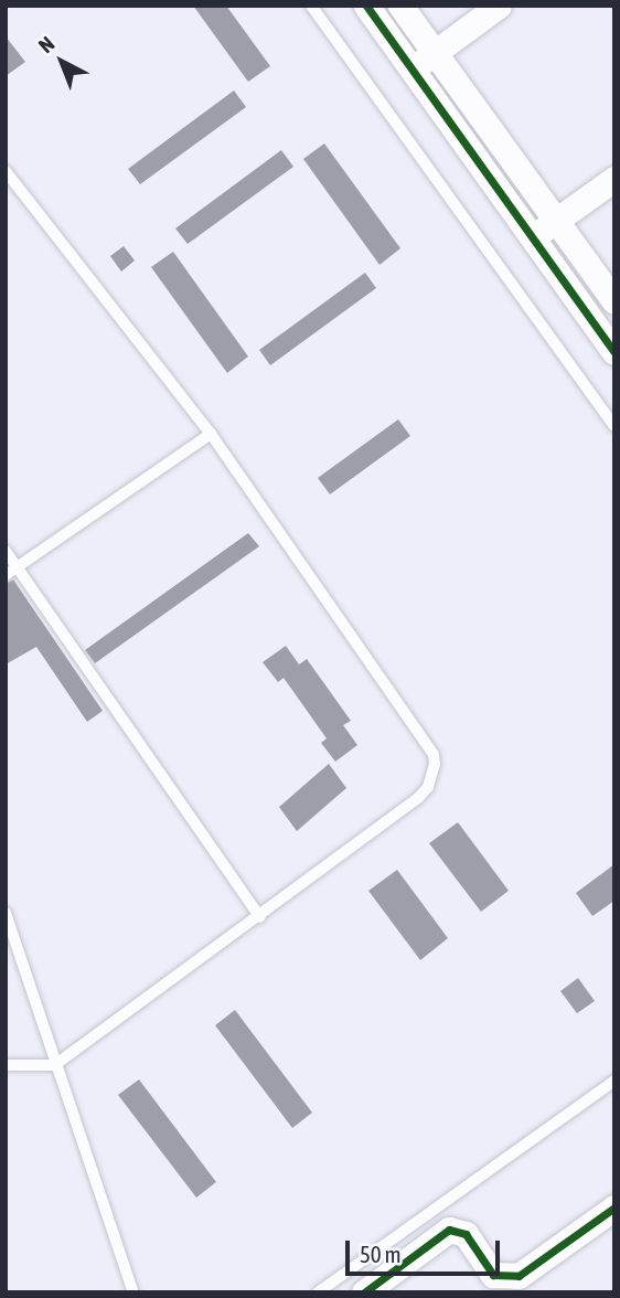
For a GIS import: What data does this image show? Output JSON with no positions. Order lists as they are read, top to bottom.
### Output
{
  "scale_bar": "50 m",
  "north": "top left"
}
